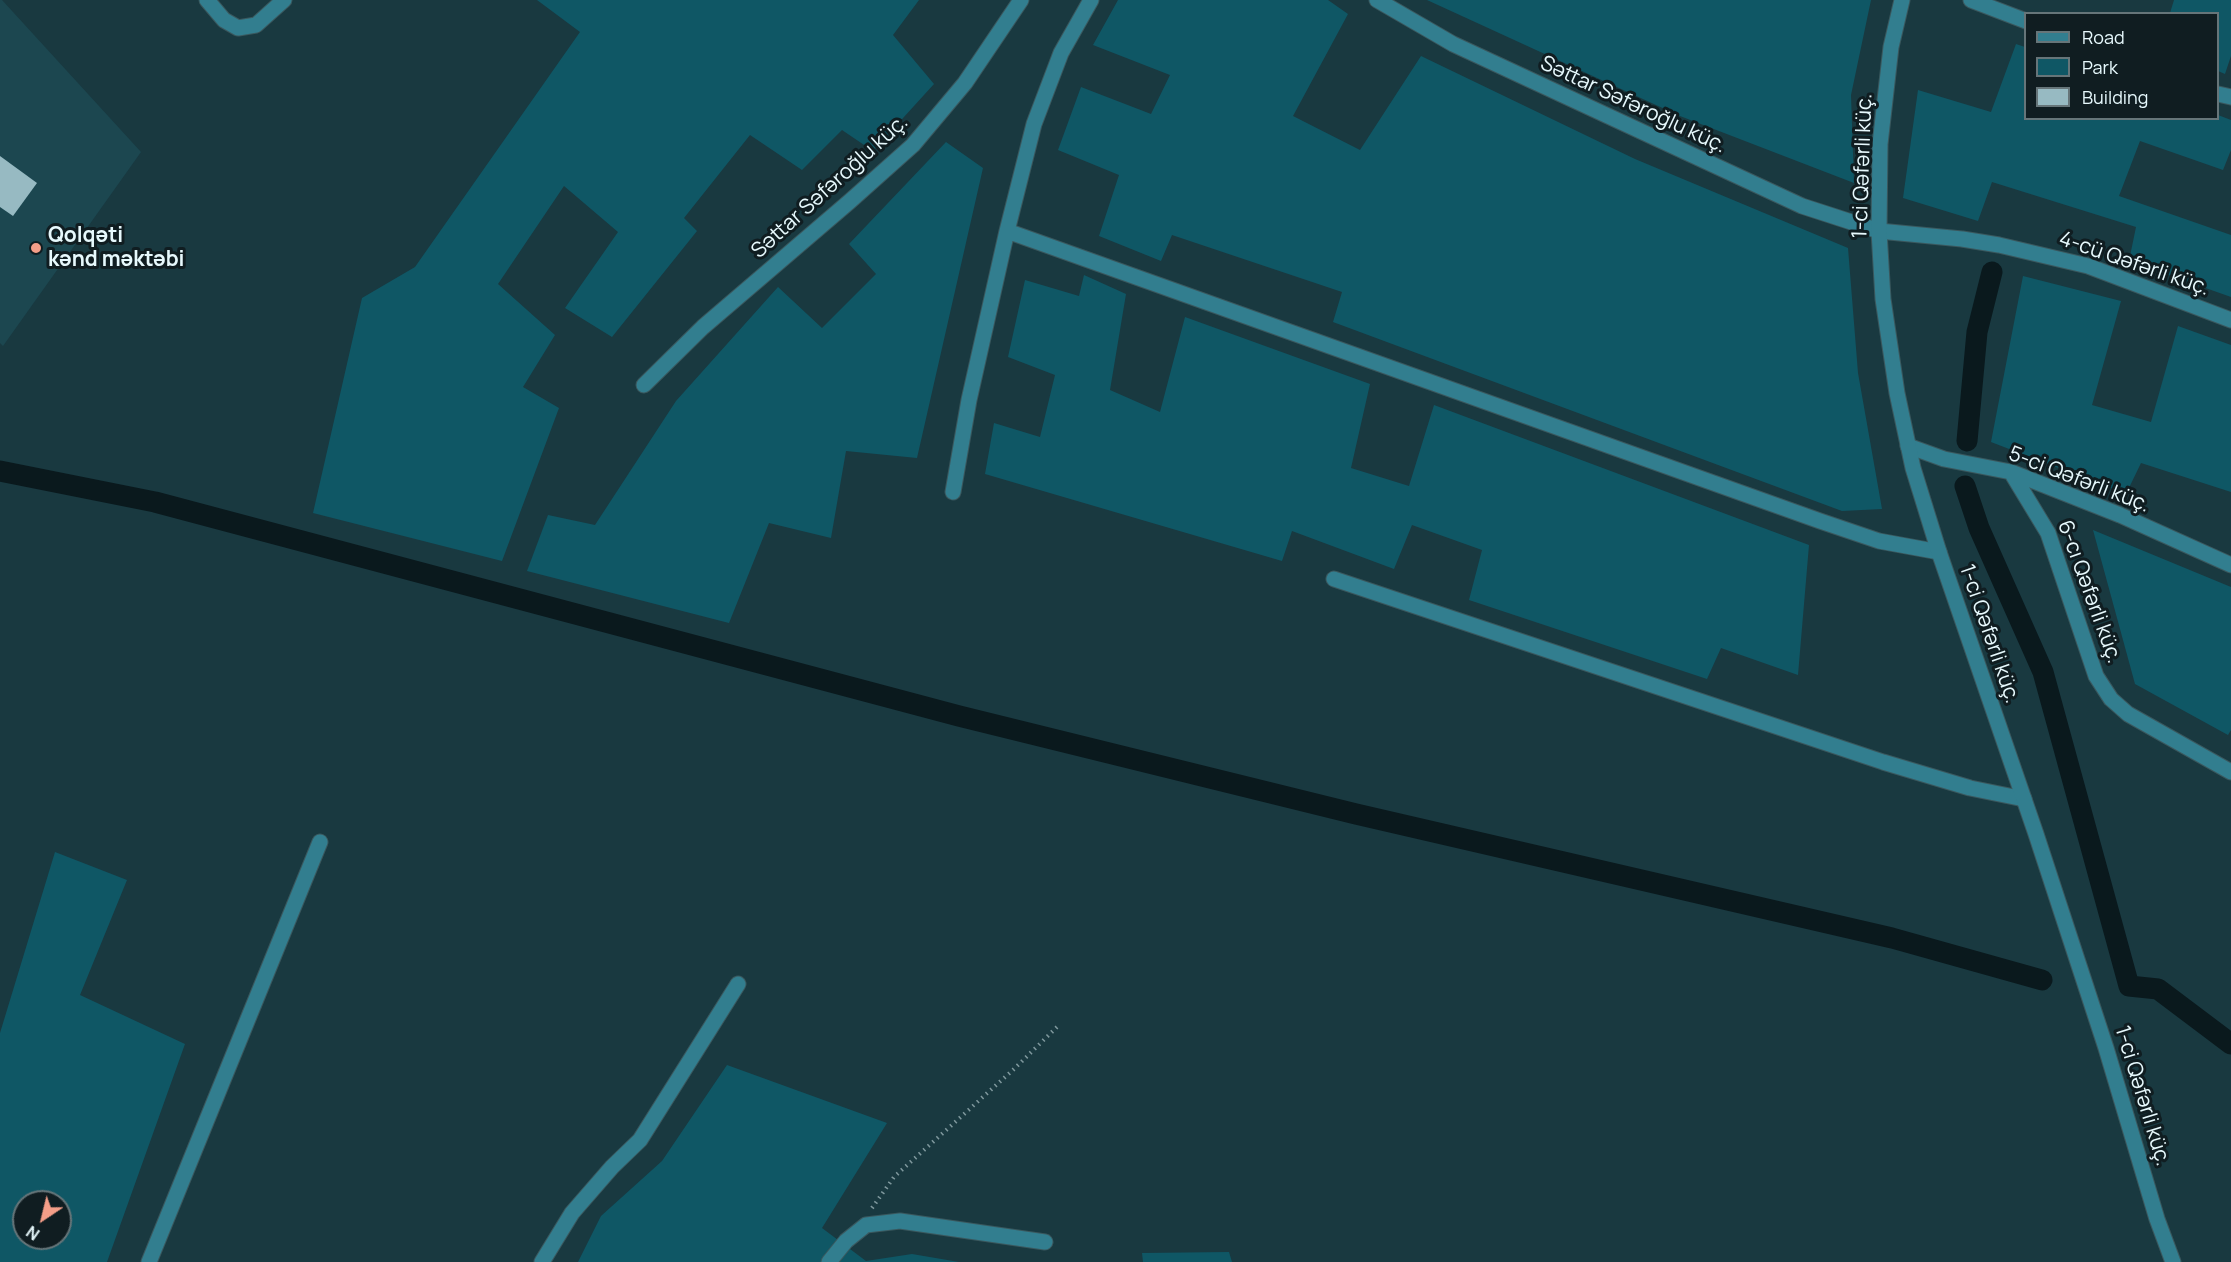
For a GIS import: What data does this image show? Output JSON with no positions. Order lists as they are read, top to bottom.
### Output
{
  "streets": {
    "street": [
      "Səttar Səfəroğlu küç.",
      "1-ci Qəfərli küç.",
      "4-cü Qəfərli küç.",
      "5-ci Qəfərli küç.",
      "6-cı Qəfərli küç."
    ]
  },
  "crossings": [
    ["Səttar Səfəroğlu küç.", "1-ci Qəfərli küç."],
    ["Səttar Səfəroğlu küç.", "4-cü Qəfərli küç."],
    ["1-ci Qəfərli küç.", "4-cü Qəfərli küç."],
    ["1-ci Qəfərli küç.", "5-ci Qəfərli küç."],
    ["5-ci Qəfərli küç.", "6-cı Qəfərli küç."]
  ],
  "places": ["Qolqəti kənd məktəbi"],
  "legend": ["Road", "Park", "Building"],
  "north": "bottom left"
}
